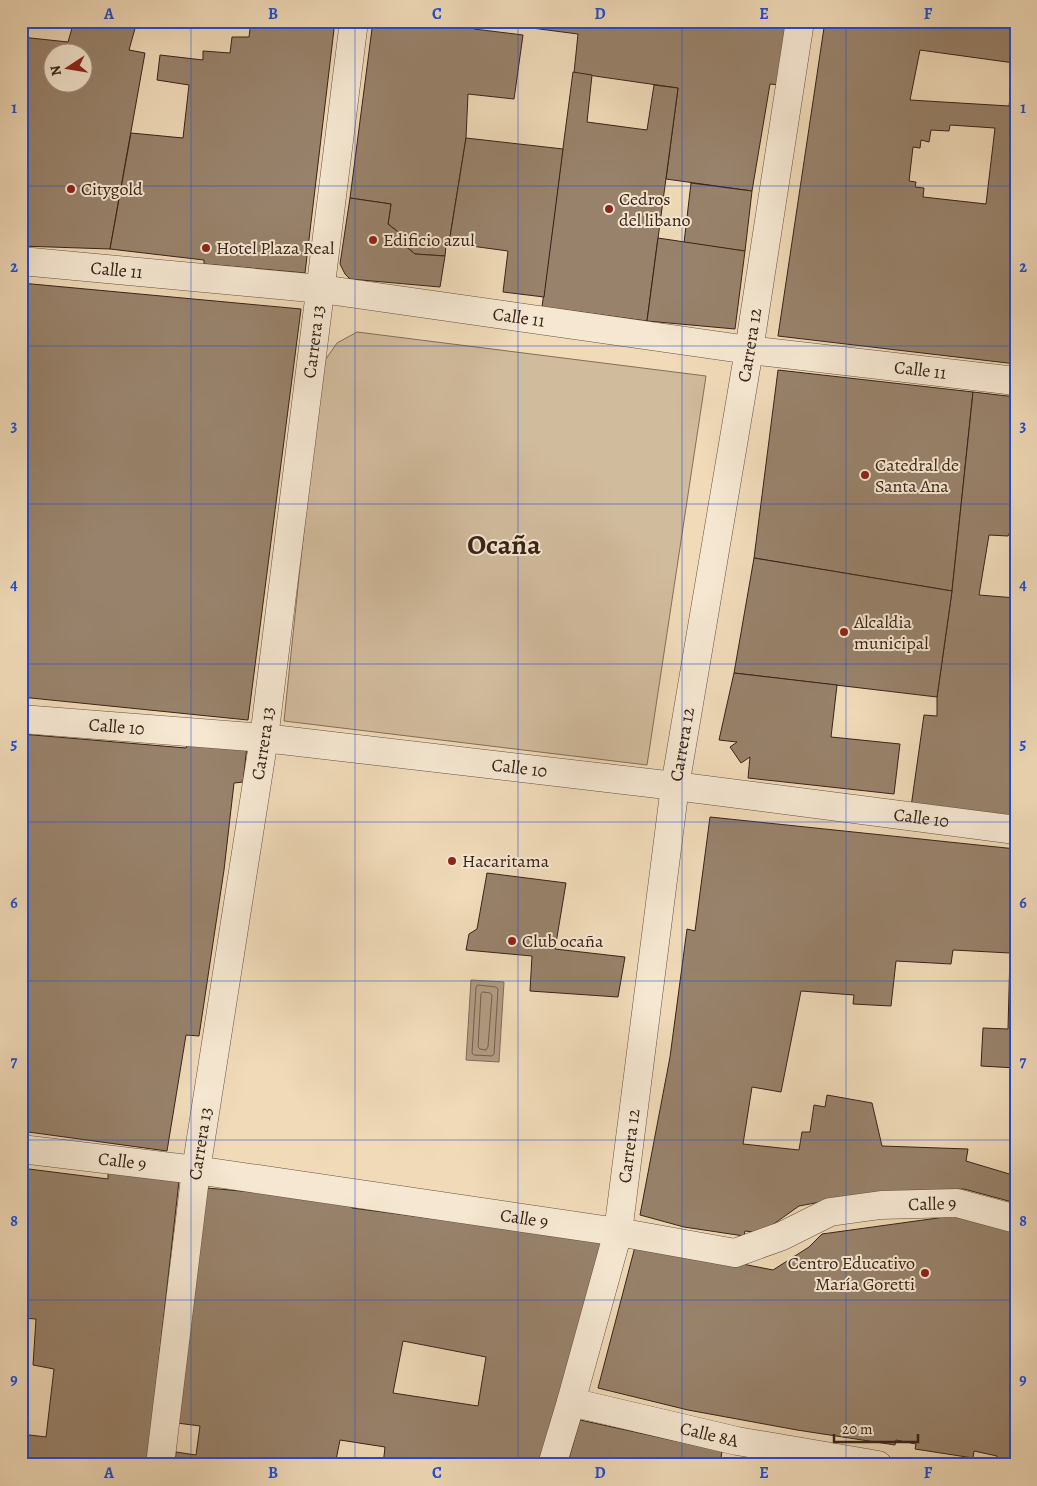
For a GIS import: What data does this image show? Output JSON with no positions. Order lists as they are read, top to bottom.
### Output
{
  "streets": {
    "street": [
      "Calle 11",
      "Carrera 13",
      "Carrera 12",
      "Calle 10",
      "Calle 9",
      "Calle 8A"
    ]
  },
  "crossings": [
    ["Calle 11", "Carrera 13"],
    ["Calle 11", "Carrera 12"],
    ["Carrera 13", "Calle 10"],
    ["Carrera 13", "Calle 9"],
    ["Carrera 12", "Calle 10"],
    ["Carrera 12", "Calle 9"],
    ["Carrera 12", "Calle 8A"]
  ],
  "districts": ["Ocaña"],
  "places": [
    "Citygold",
    "Cedros del libano",
    "Edificio azul",
    "Hotel Plaza Real",
    "Catedral de Santa Ana",
    "Alcaldia municipal",
    "Hacaritama",
    "Club ocaña",
    "Centro Educativo María Goretti"
  ],
  "scale_bar": "20 m",
  "north": "left",
  "grid": {
    "columns": [
      "A",
      "B",
      "C",
      "D",
      "E",
      "F"
    ],
    "rows": [
      "1",
      "2",
      "3",
      "4",
      "5",
      "6",
      "7",
      "8",
      "9"
    ]
  }
}
